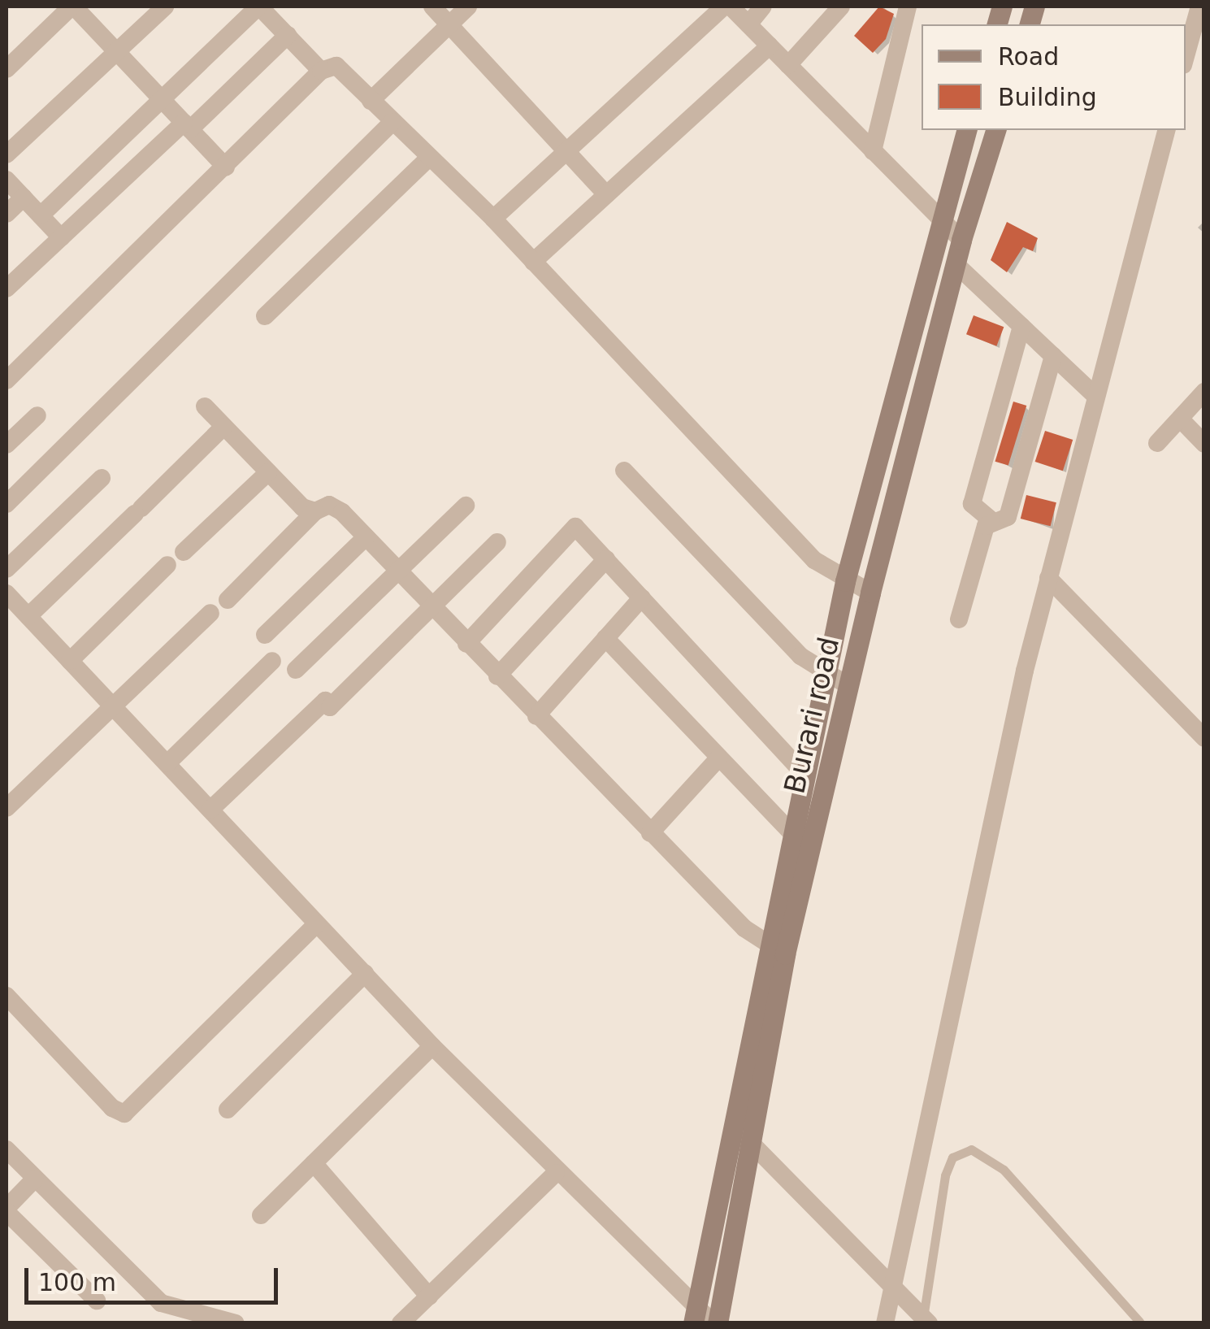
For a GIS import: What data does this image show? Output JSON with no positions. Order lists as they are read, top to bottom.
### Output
{
  "streets": {
    "main road": ["Burari road"]
  },
  "legend": ["Road", "Building"],
  "scale_bar": "100 m"
}
